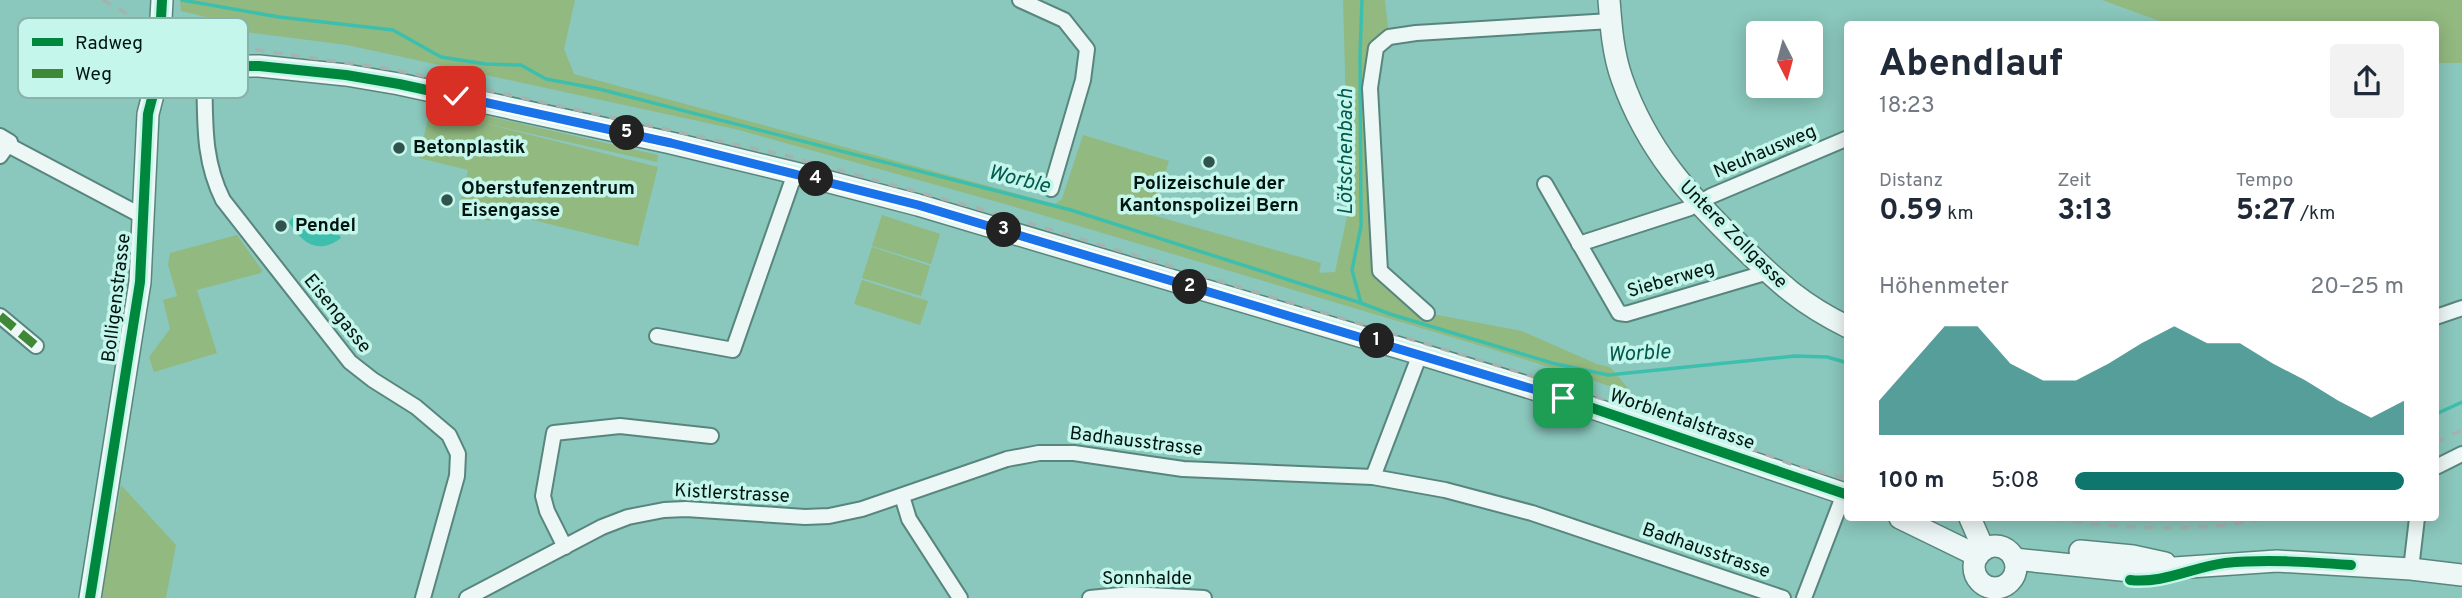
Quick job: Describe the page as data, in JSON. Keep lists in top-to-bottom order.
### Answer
{
  "streets": {
    "main road": ["Untere Zollgasse", "Bolligenstrasse", "Worblentalstrasse"],
    "street": [
      "Neuhausweg",
      "Sieberweg",
      "Eisengasse",
      "Badhausstrasse",
      "Kistlerstrasse",
      "Sonnhalde"
    ]
  },
  "crossings": [
    ["Neuhausweg", "Untere Zollgasse"],
    ["Untere Zollgasse", "Sieberweg"],
    ["Badhausstrasse", "Kistlerstrasse"]
  ],
  "water": ["Lötschenbach", "Worble"],
  "places": [
    "Betonplastik",
    "Polizeischule der Kantonspolizei Bern",
    "Oberstufenzentrum Eisengasse",
    "Pendel"
  ],
  "legend": ["Radweg", "Weg"],
  "north": "bottom",
  "page": {
    "heading": ["Abendlauf", "18:23"],
    "pins": [
      "5",
      "4",
      "3",
      "2",
      "1"
    ],
    "stats": [
      ["Distanz", "0.59 km"],
      ["Zeit", "3:13"],
      ["Tempo", "5:27 /km"]
    ],
    "chart": ["Höhenmeter", "20–25 m"],
    "list": [
      {
        "name": "100 m",
        "note": "5:08"
      }
    ]
  }
}
